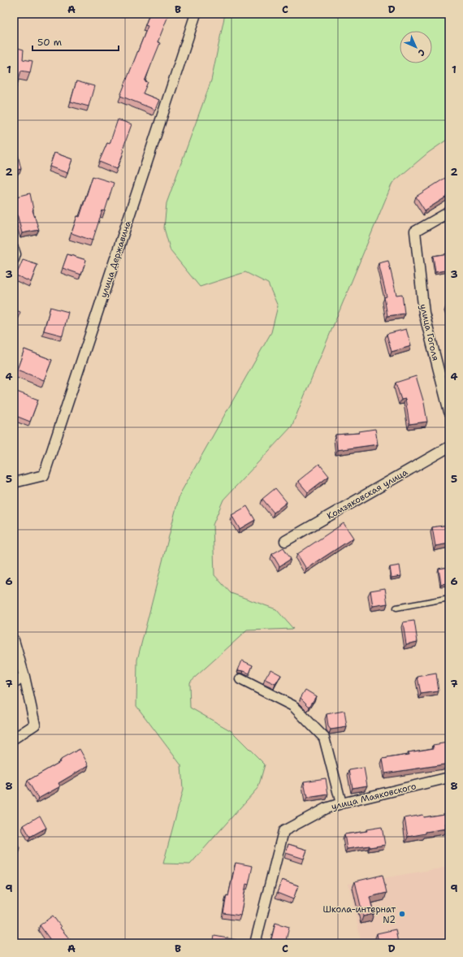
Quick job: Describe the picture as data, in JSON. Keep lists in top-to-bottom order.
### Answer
{
  "streets": {
    "street": [
      "улица Державина",
      "улица Гоголя",
      "Комзяковская улица",
      "улица Маяковского"
    ]
  },
  "places": ["Школа-интернат N2"],
  "scale_bar": "50 m",
  "north": "bottom right",
  "grid": {
    "columns": [
      "A",
      "B",
      "C",
      "D"
    ],
    "rows": [
      "1",
      "2",
      "3",
      "4",
      "5",
      "6",
      "7",
      "8",
      "9"
    ]
  }
}
